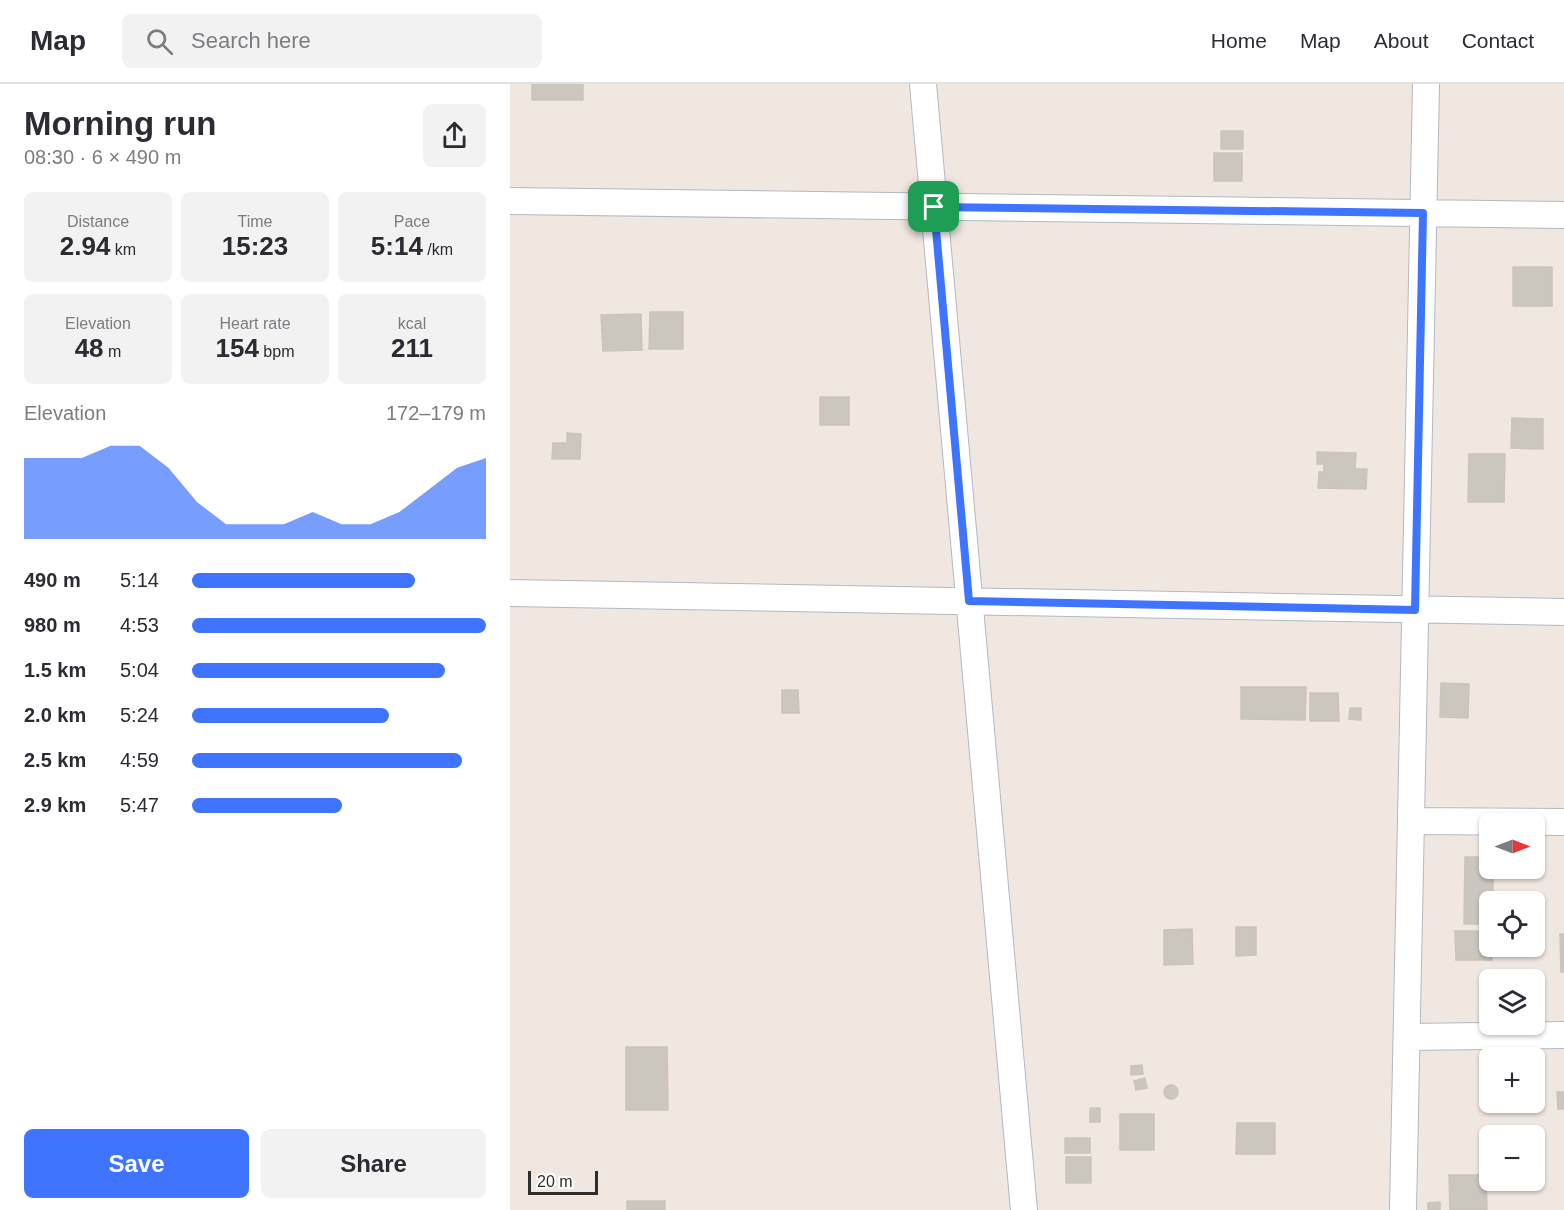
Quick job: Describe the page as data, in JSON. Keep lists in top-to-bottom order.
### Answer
{
  "scale_bar": "20 m",
  "north": "right",
  "page": {
    "header": "Map",
    "search": "Search here",
    "nav": [
      "Home",
      "Map",
      "About",
      "Contact"
    ],
    "heading": ["Morning run", "08:30 · 6 × 490 m"],
    "stats": [
      ["Distance", "2.94 km"],
      ["Time", "15:23"],
      ["Pace", "5:14 /km"],
      ["Elevation", "48 m"],
      ["Heart rate", "154 bpm"],
      ["kcal", "211"]
    ],
    "chart": ["Elevation", "172–179 m"],
    "list": [
      {
        "name": "490 m",
        "note": "5:14"
      },
      {
        "name": "980 m",
        "note": "4:53"
      },
      {
        "name": "1.5 km",
        "note": "5:04"
      },
      {
        "name": "2.0 km",
        "note": "5:24"
      },
      {
        "name": "2.5 km",
        "note": "4:59"
      },
      {
        "name": "2.9 km",
        "note": "5:47"
      }
    ],
    "map_buttons": ["+", "−"],
    "buttons": ["Save", "Share"],
    "scale": "20 m"
  }
}
